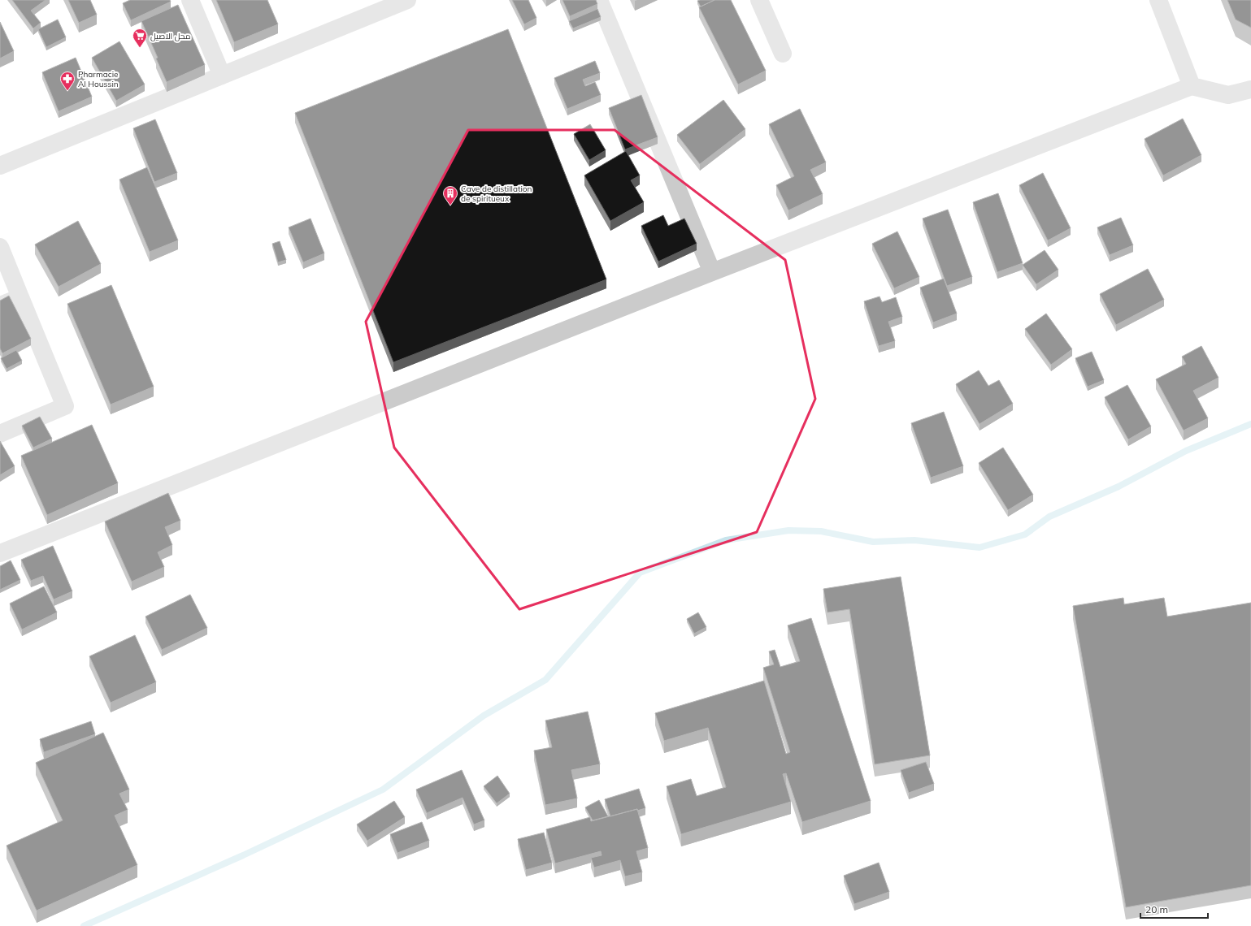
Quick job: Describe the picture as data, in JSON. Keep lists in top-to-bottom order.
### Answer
{
  "places": {
    "supermarket": ["محل الاصيل"],
    "pharmacy": ["Pharmacie Al Houssin"],
    "building": ["Cave de distillation de spiritueux"]
  },
  "scale_bar": "20 m"
}
